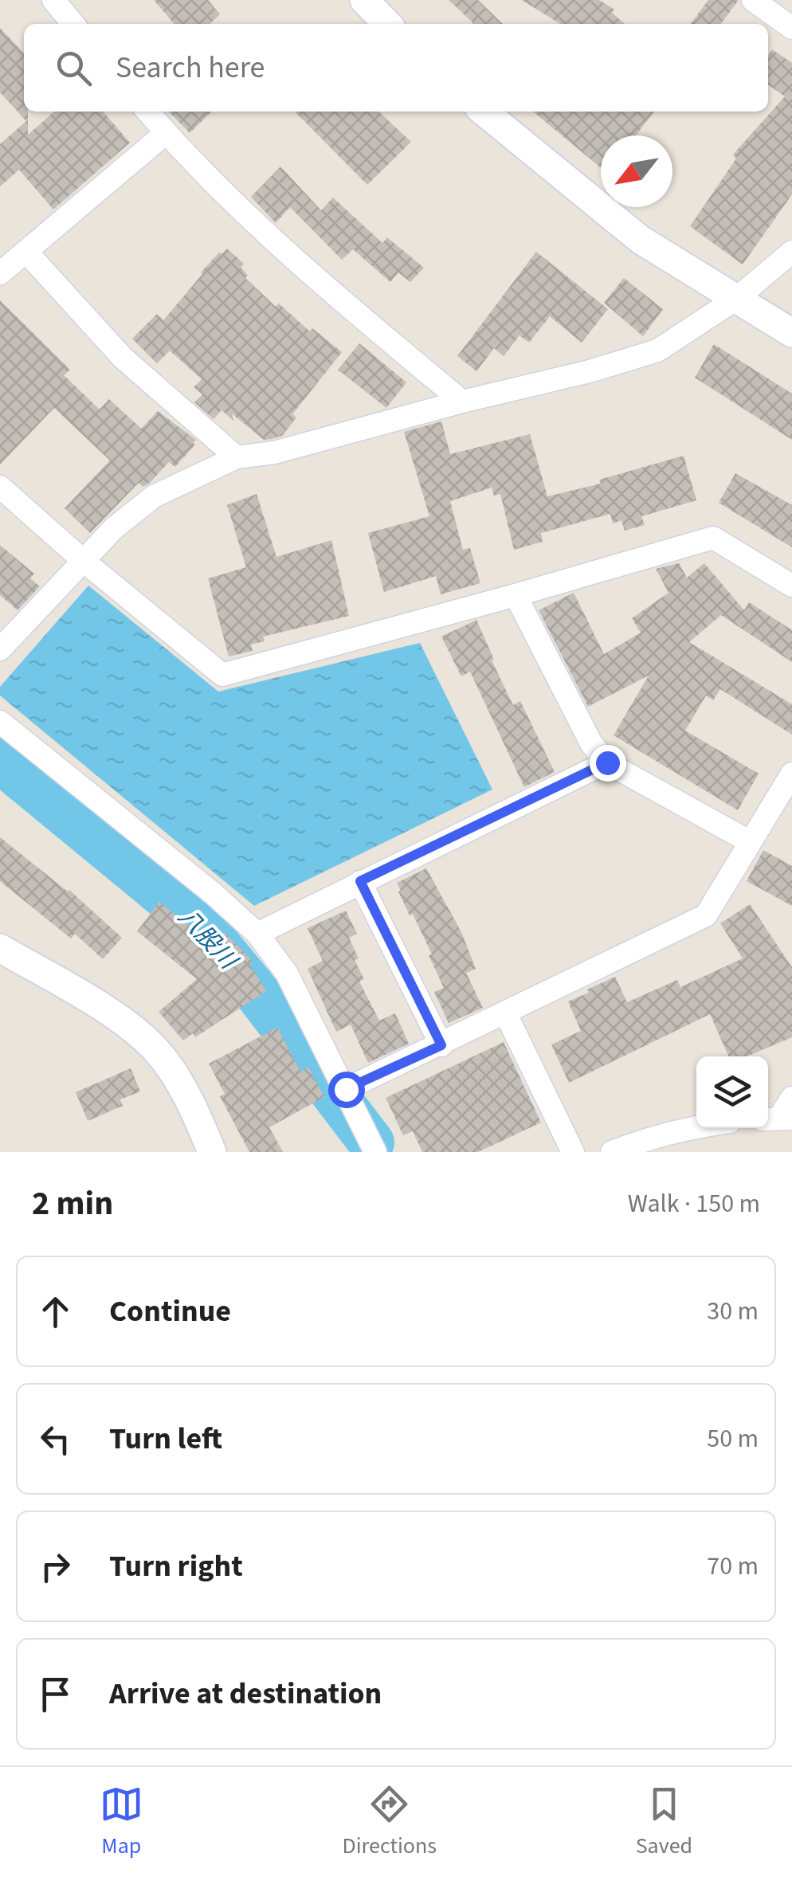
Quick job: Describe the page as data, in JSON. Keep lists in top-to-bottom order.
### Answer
{
  "water": ["八股川"],
  "north": "bottom left",
  "page": {
    "search": "Search here",
    "heading": ["2 min", "Walk · 150 m"],
    "list": [
      ["Continue", "30 m"],
      ["Turn left", "50 m"],
      ["Turn right", "70 m"],
      "Arrive at destination"
    ],
    "nav": ["Map", "Directions", "Saved"]
  }
}
